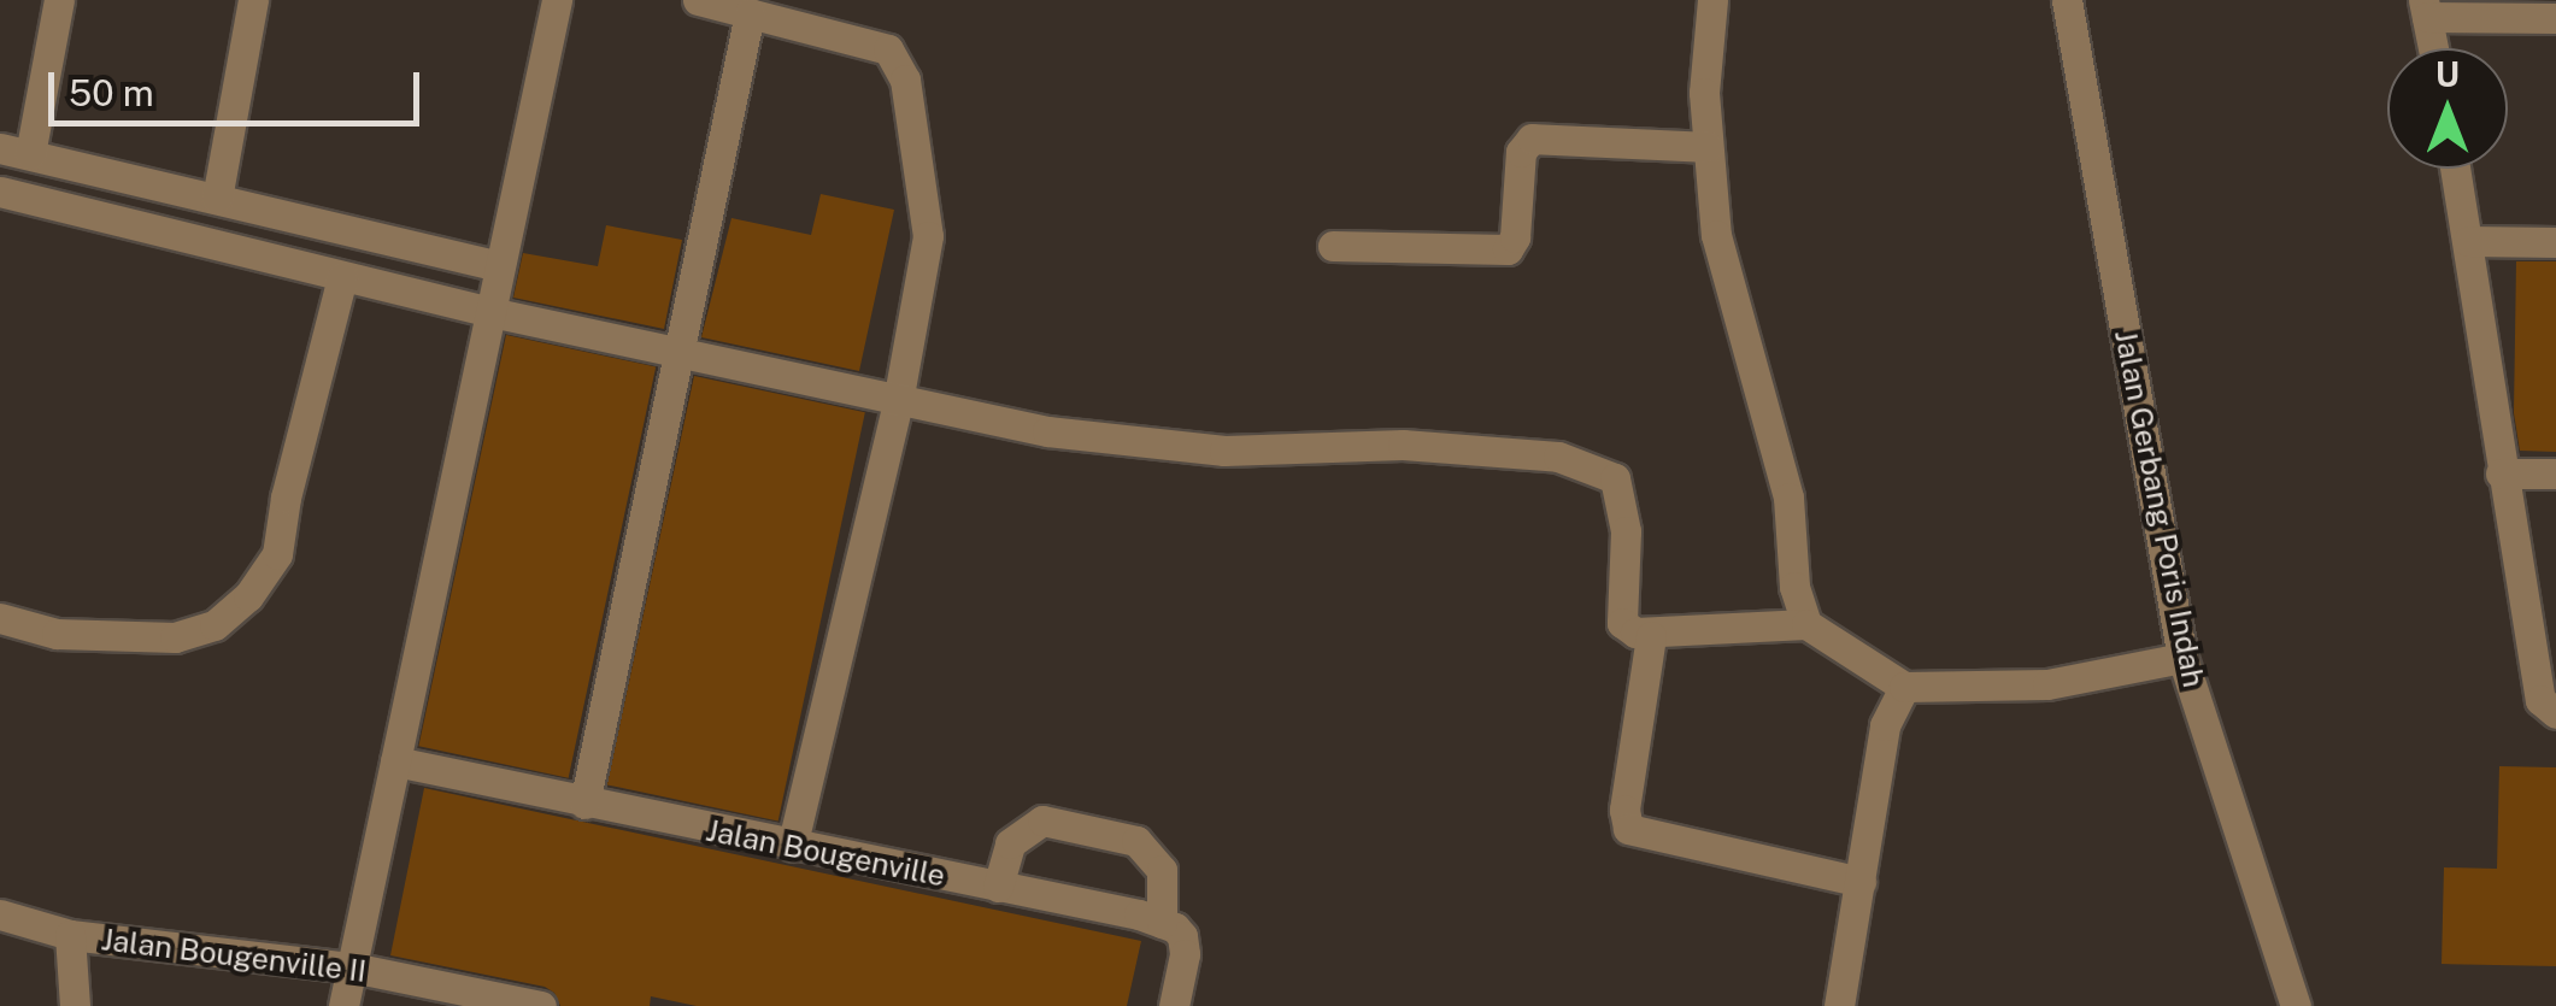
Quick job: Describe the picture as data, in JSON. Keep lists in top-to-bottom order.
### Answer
{
  "streets": {
    "street": ["Jalan Gerbang Poris Indah", "Jalan Bougenville", "Jalan Bougenville II"]
  },
  "scale_bar": "50 m",
  "north": "top"
}
